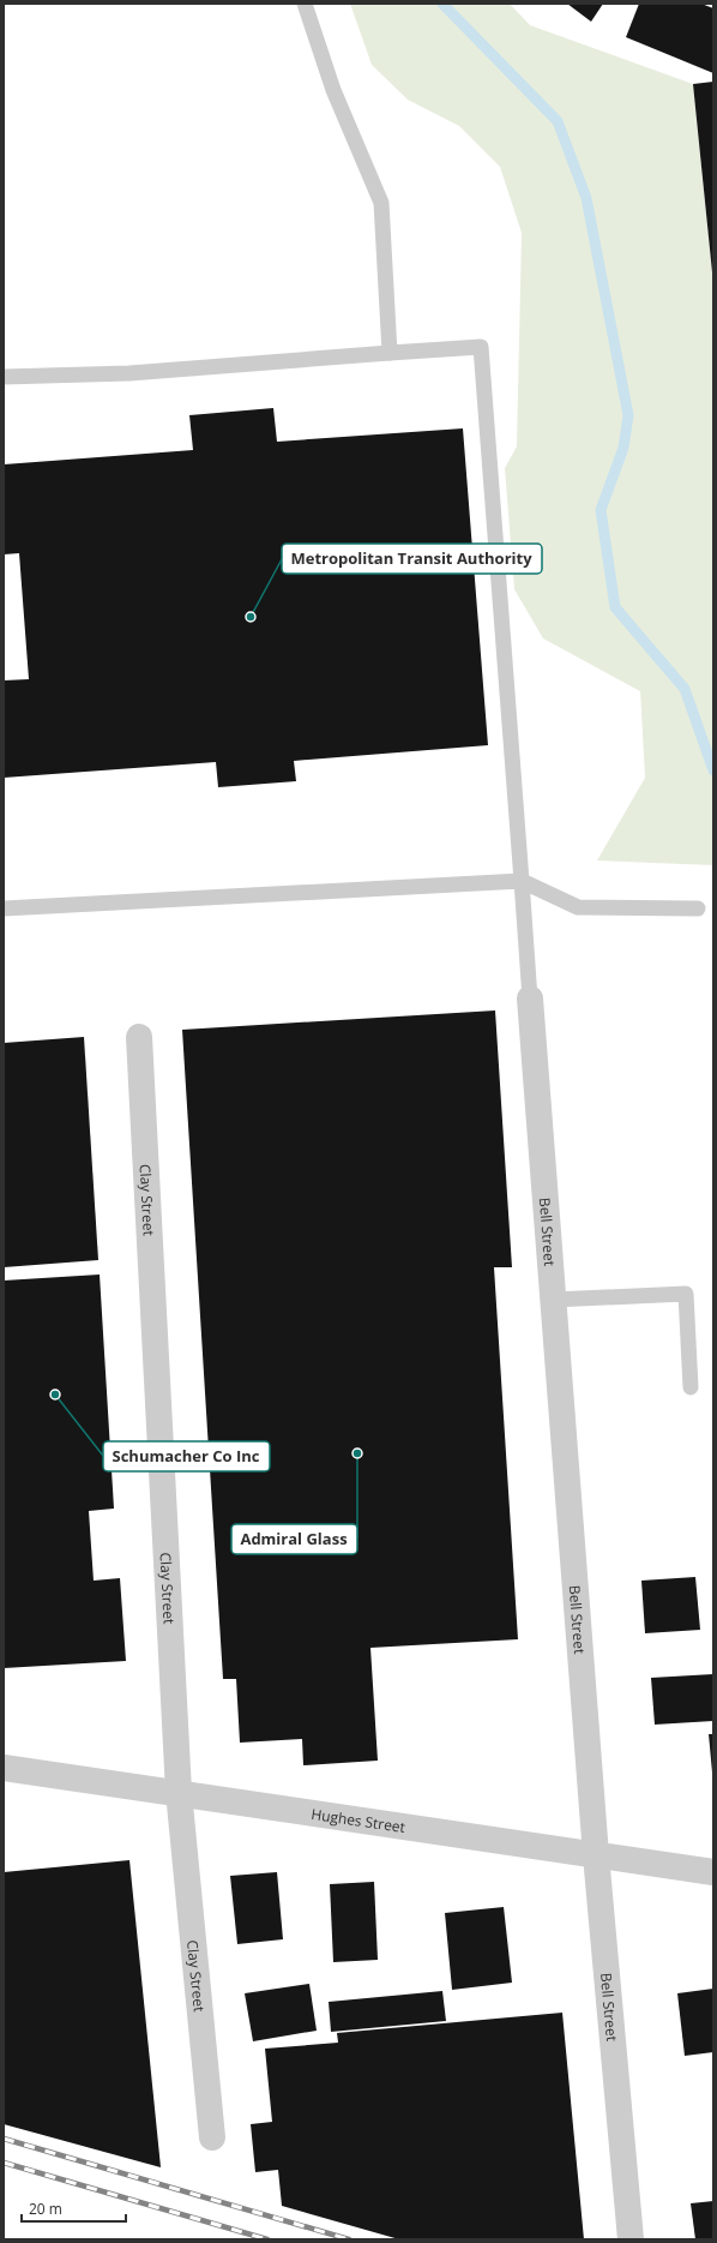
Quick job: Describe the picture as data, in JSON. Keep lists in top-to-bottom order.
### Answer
{
  "streets": {
    "street": ["Clay Street", "Bell Street", "Hughes Street"]
  },
  "crossings": [
    ["Clay Street", "Hughes Street"],
    ["Bell Street", "Hughes Street"]
  ],
  "places": ["Metropolitan Transit Authority", "Schumacher Co Inc", "Admiral Glass"],
  "scale_bar": "20 m"
}
